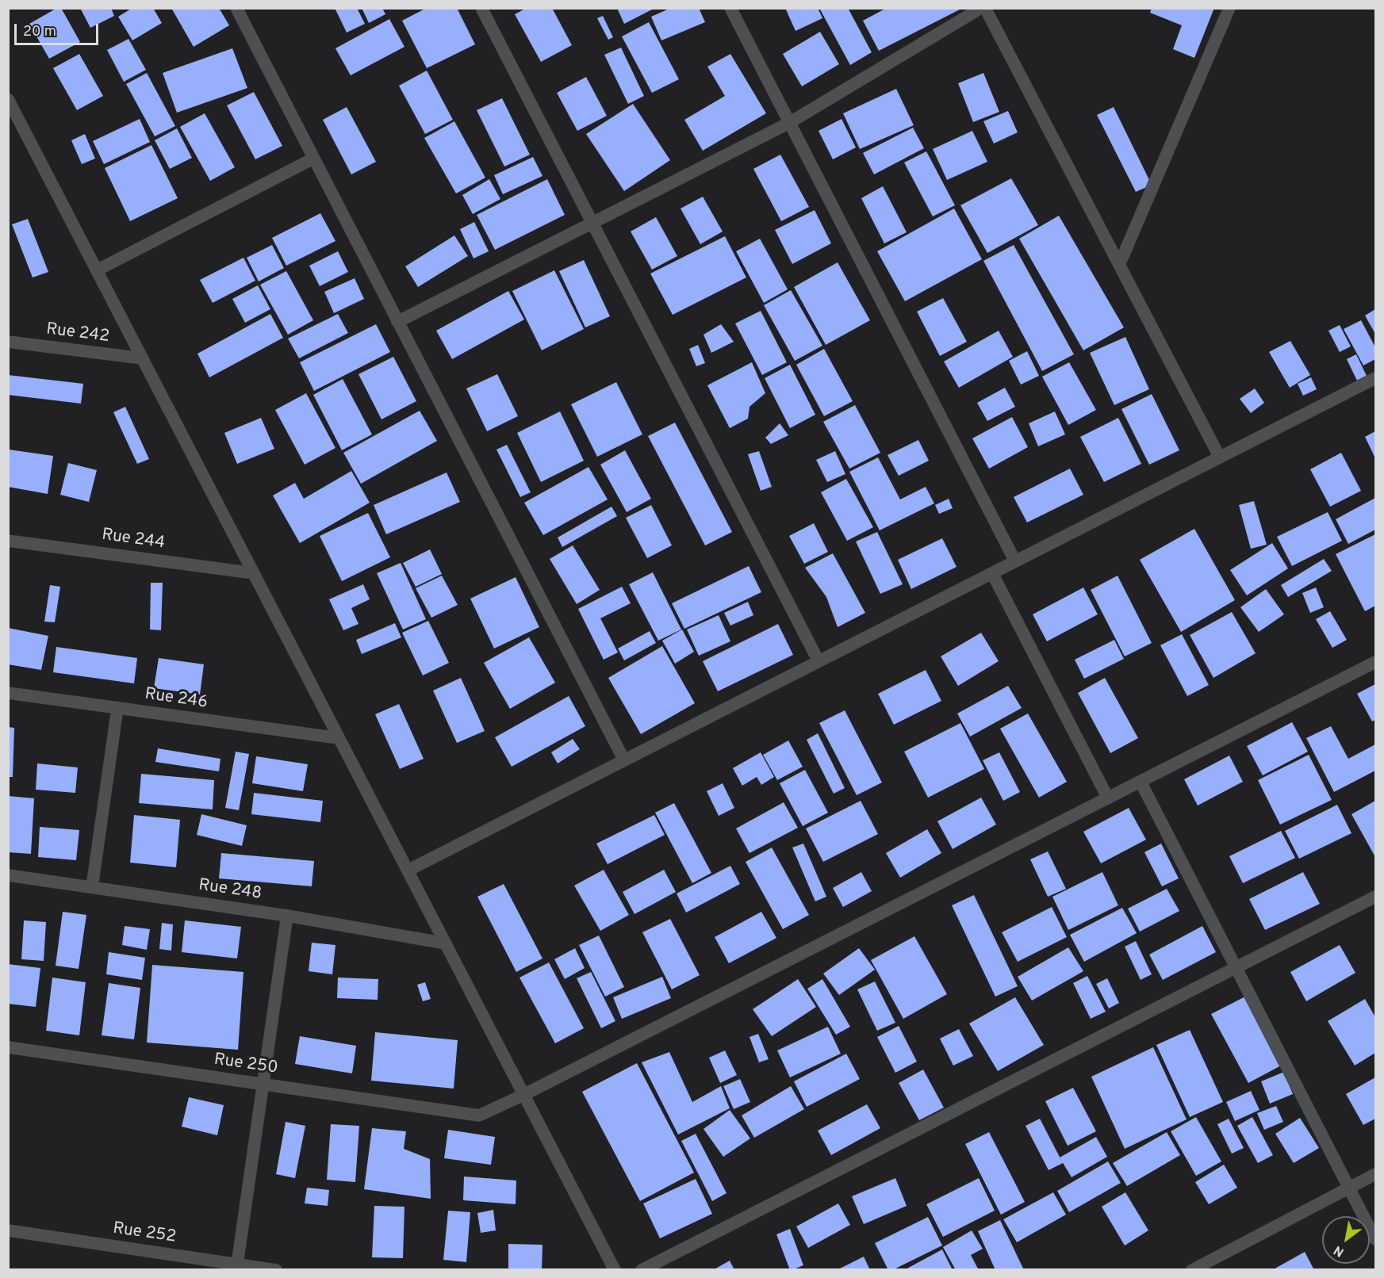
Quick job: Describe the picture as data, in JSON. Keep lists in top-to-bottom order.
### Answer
{
  "streets": {
    "street": [
      "Rue 242",
      "Rue 244",
      "Rue 246",
      "Rue 248",
      "Rue 250",
      "Rue 252"
    ]
  },
  "scale_bar": "20 m",
  "north": "bottom left"
}
